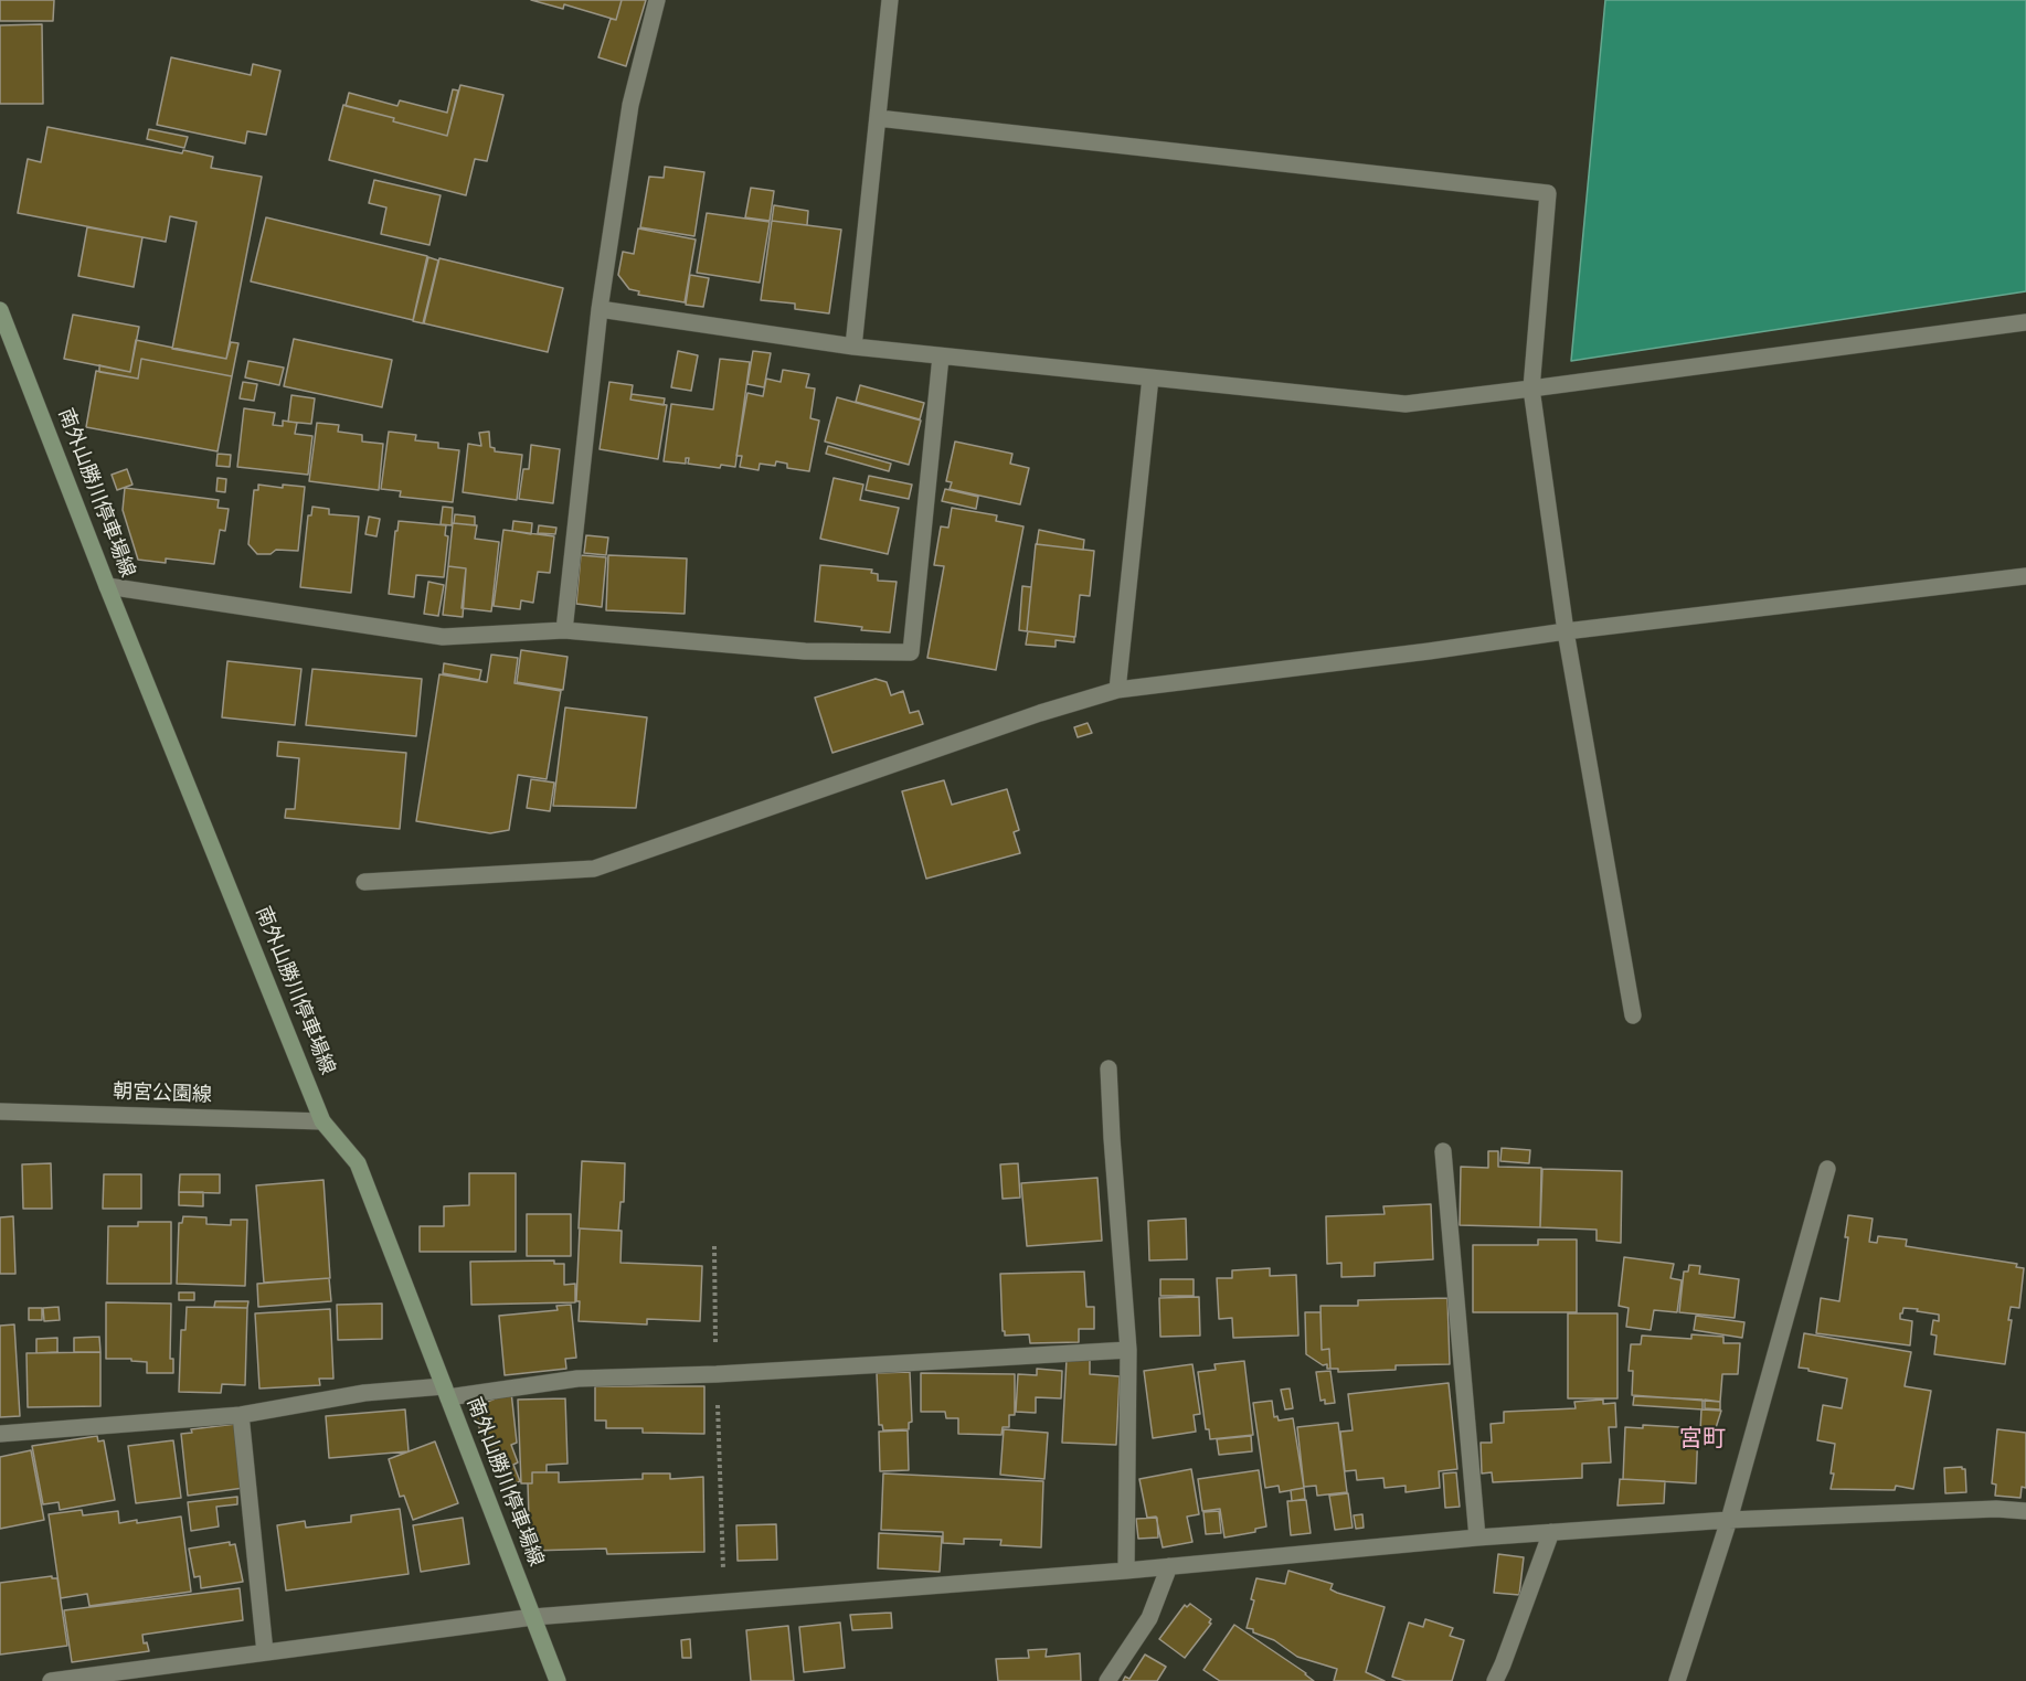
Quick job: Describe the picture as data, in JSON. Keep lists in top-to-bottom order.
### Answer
{
  "streets": {
    "main road": ["南外山勝川停車場線"],
    "street": ["朝宮公園線"]
  },
  "crossings": [
    ["南外山勝川停車場線", "朝宮公園線"]
  ],
  "districts": ["宮町"]
}
